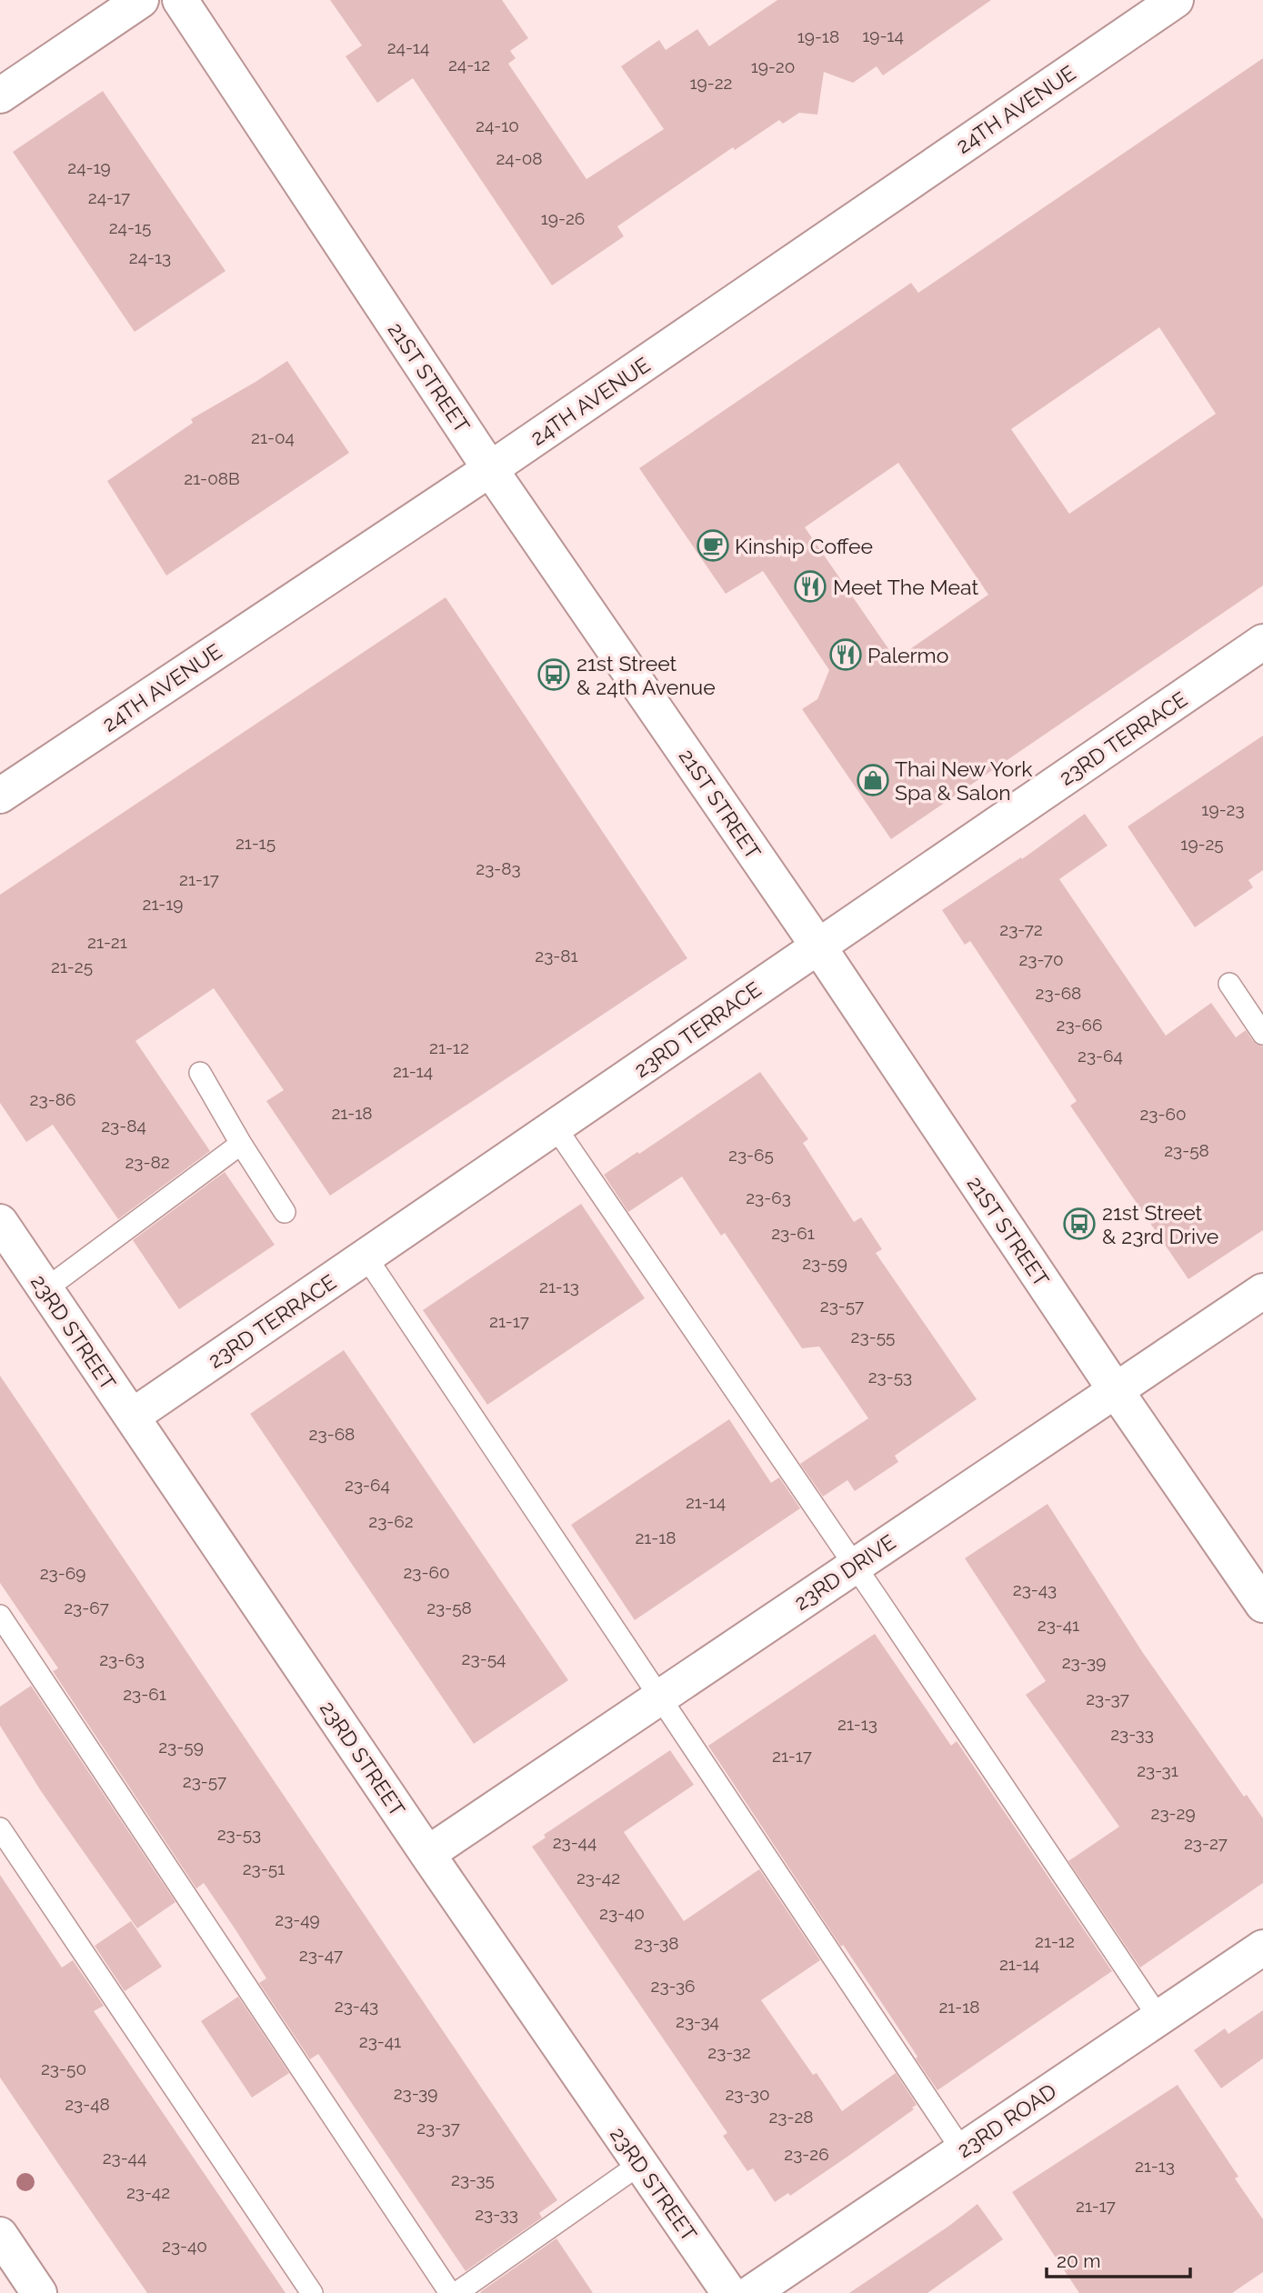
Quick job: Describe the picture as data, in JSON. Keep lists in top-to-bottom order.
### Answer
{
  "streets": {
    "street": [
      "24TH AVENUE",
      "21ST STREET",
      "23RD TERRACE",
      "23RD STREET",
      "23RD DRIVE",
      "23RD ROAD"
    ]
  },
  "crossings": [
    ["24TH AVENUE", "21ST STREET"],
    ["21ST STREET", "23RD TERRACE"],
    ["21ST STREET", "23RD DRIVE"],
    ["23RD TERRACE", "23RD STREET"],
    ["23RD STREET", "23RD DRIVE"]
  ],
  "places": {
    "cafe": ["Kinship Coffee"],
    "restaurant": ["Meet The Meat", "Palermo"],
    "bus stop": ["21st Street & 24th Avenue", "21st Street & 23rd Drive"],
    "shop": ["Thai New York Spa & Salon"]
  },
  "house_numbers": [
    "19-14",
    "19-18",
    "24-14",
    "24-12",
    "19-20",
    "19-22",
    "24-10",
    "24-08",
    "24-19",
    "24-17",
    "19-26",
    "24-15",
    "24-13",
    "21-04",
    "21-08B",
    "19-23",
    "21-15",
    "19-25",
    "23-83",
    "21-17",
    "21-19",
    "23-72",
    "21-21",
    "23-81",
    "23-70",
    "21-25",
    "23-68",
    "23-66",
    "21-12",
    "23-64",
    "21-14",
    "23-86",
    "21-18",
    "23-60",
    "23-84",
    "23-58",
    "23-65",
    "23-82",
    "23-63",
    "23-61",
    "23-59",
    "21-13",
    "23-57",
    "21-17",
    "23-55",
    "23-53",
    "23-68",
    "23-64",
    "21-14",
    "23-62",
    "21-18",
    "23-60",
    "23-69",
    "23-43",
    "23-67",
    "23-58",
    "23-41",
    "23-54",
    "23-63",
    "23-39",
    "23-61",
    "23-37",
    "21-13",
    "23-33",
    "23-59",
    "21-17",
    "23-31",
    "23-57",
    "23-29",
    "23-53",
    "23-44",
    "23-27",
    "23-51",
    "23-42",
    "23-40",
    "23-49",
    "21-12",
    "23-38",
    "23-47",
    "21-14",
    "23-36",
    "23-43",
    "21-18",
    "23-34",
    "23-41",
    "23-32",
    "23-50",
    "23-39",
    "23-30",
    "23-48",
    "23-28",
    "23-37",
    "23-26",
    "23-44",
    "21-13",
    "23-35",
    "23-42",
    "21-17",
    "23-33",
    "23-40"
  ],
  "scale_bar": "20 m"
}
